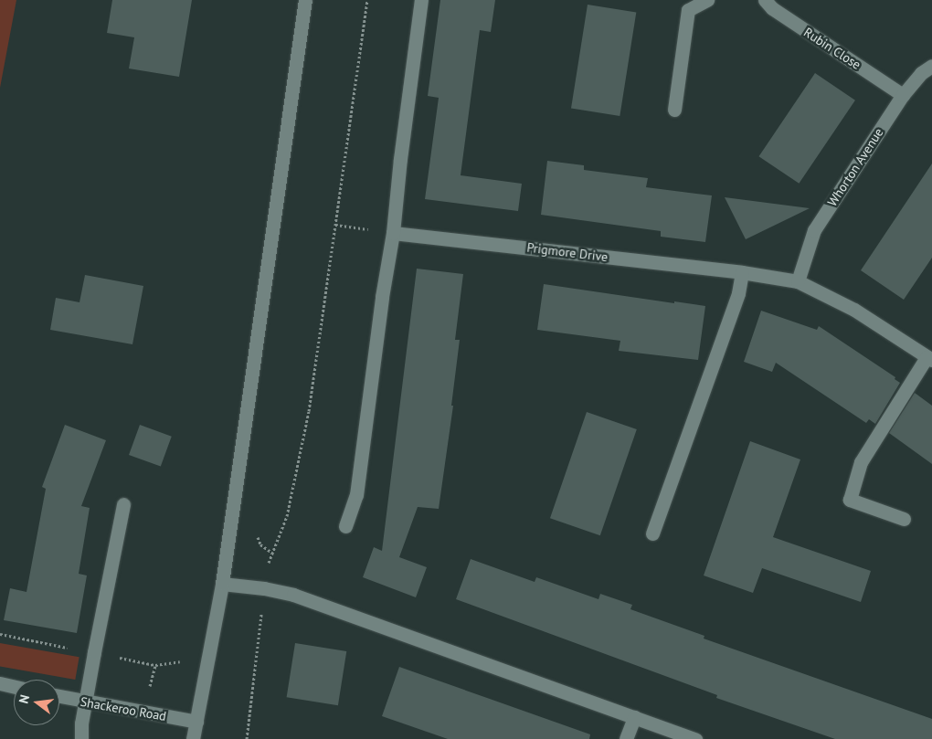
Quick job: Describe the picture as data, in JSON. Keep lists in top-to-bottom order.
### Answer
{
  "streets": {
    "street": [
      "Rubin Close",
      "Whorton Avenue",
      "Prigmore Drive",
      "Shackeroo Road"
    ]
  },
  "crossings": [
    ["Rubin Close", "Whorton Avenue"],
    ["Whorton Avenue", "Prigmore Drive"]
  ],
  "north": "left"
}
